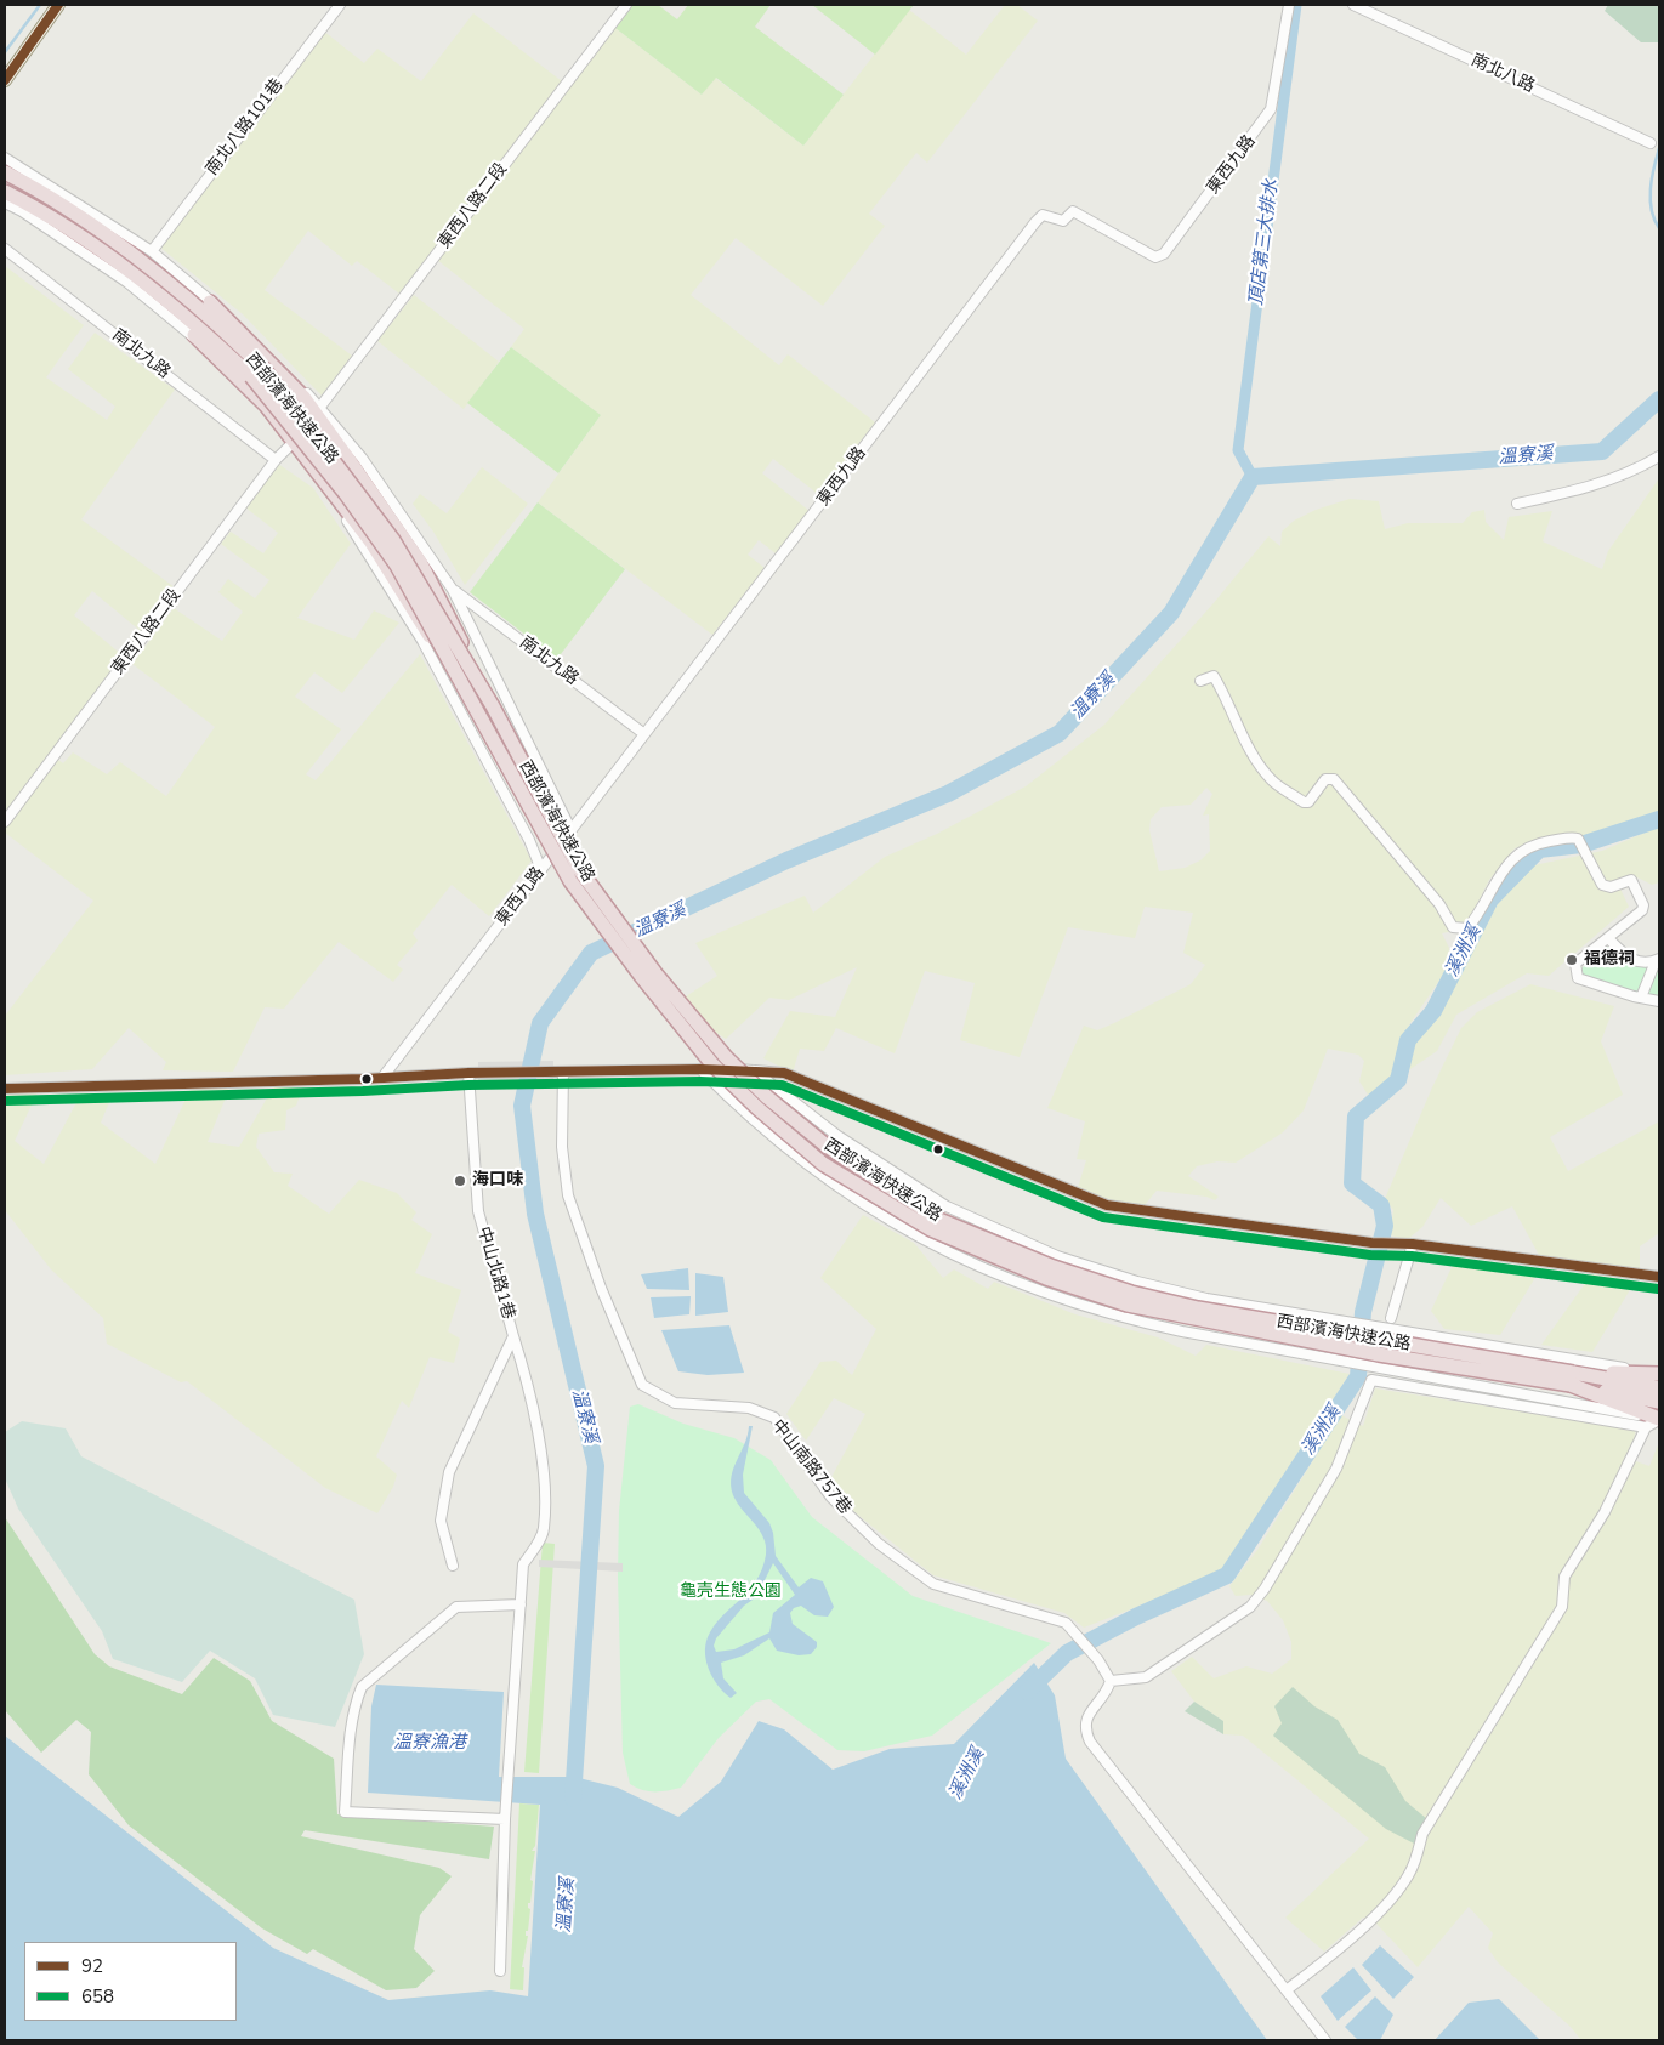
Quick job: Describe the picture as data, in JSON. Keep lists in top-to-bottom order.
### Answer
{
  "streets": {
    "highway": ["西部濱海快速公路"],
    "street": [
      "南北八路",
      "南北八路101巷",
      "東西九路",
      "東西八路二段",
      "南北九路",
      "中山北路1巷",
      "中山南路757巷"
    ]
  },
  "crossings": [
    ["南北八路101巷", "西部濱海快速公路"],
    ["東西九路", "南北九路"],
    ["東西八路二段", "南北九路"]
  ],
  "water": [
    "頂店第三大排水",
    "溫寮溪",
    "溪洲溪",
    "溫寮漁港"
  ],
  "parks": ["龜壳生態公園"],
  "places": ["福德祠", "海口味"],
  "lines": ["transit line 92", "transit line 658"],
  "legend": ["92", "658"]
}
